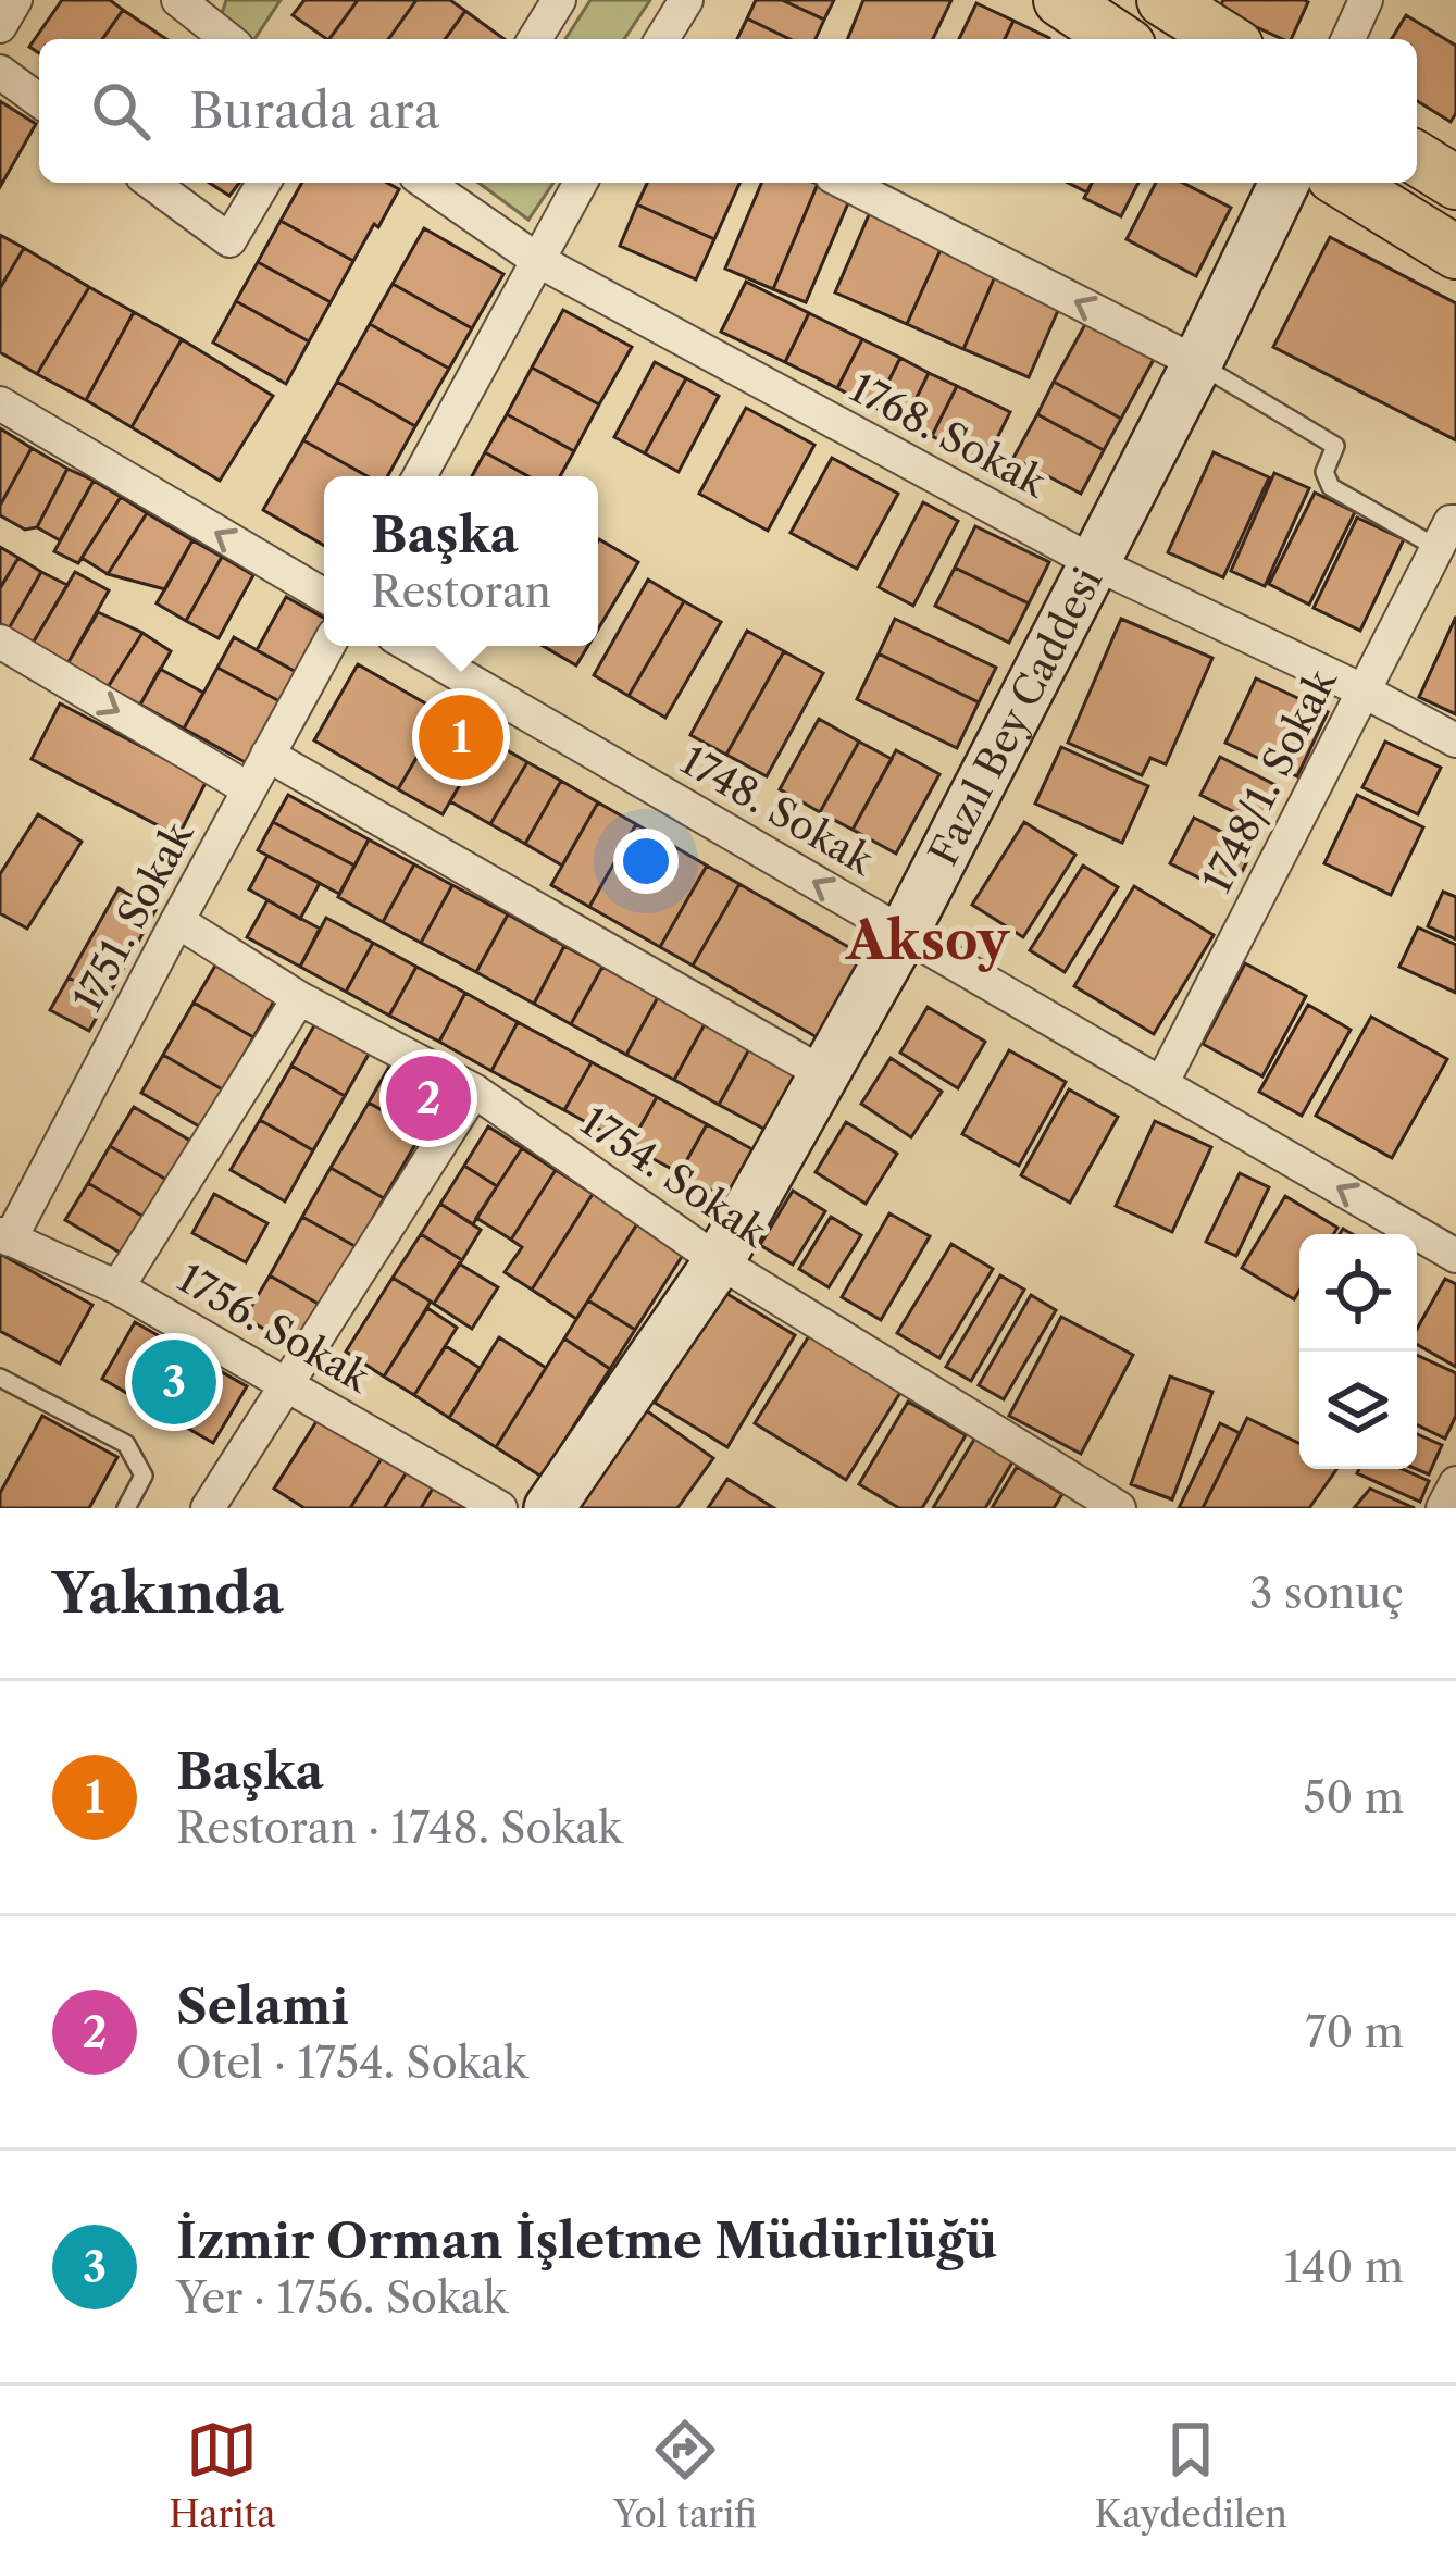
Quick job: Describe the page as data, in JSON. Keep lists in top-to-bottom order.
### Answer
{
  "streets": {
    "street": [
      "1768. Sokak",
      "Fazıl Bey Caddesi",
      "1748/1. Sokak",
      "1748. Sokak",
      "1751. Sokak",
      "1754. Sokak",
      "1756. Sokak"
    ]
  },
  "crossings": [
    ["1768. Sokak", "Fazıl Bey Caddesi"],
    ["1768. Sokak", "1748/1. Sokak"],
    ["Fazıl Bey Caddesi", "1748. Sokak"],
    ["Fazıl Bey Caddesi", "1754. Sokak"],
    ["1748/1. Sokak", "1748. Sokak"],
    ["1751. Sokak", "1754. Sokak"],
    ["1751. Sokak", "1756. Sokak"]
  ],
  "districts": ["Aksoy"],
  "page": {
    "search": "Burada ara",
    "popup": ["Başka", "Restoran"],
    "pins": ["1", "2", "3"],
    "heading": ["Yakında", "3 sonuç"],
    "list": [
      {
        "mark": "1",
        "name": "Başka",
        "note": "Restoran · 1748. Sokak",
        "value": "50 m"
      },
      {
        "mark": "2",
        "name": "Selami",
        "note": "Otel · 1754. Sokak",
        "value": "70 m"
      },
      {
        "mark": "3",
        "name": "İzmir Orman İşletme Müdürlüğü",
        "note": "Yer · 1756. Sokak",
        "value": "140 m"
      }
    ],
    "nav": ["Harita", "Yol tarifi", "Kaydedilen"]
  }
}
